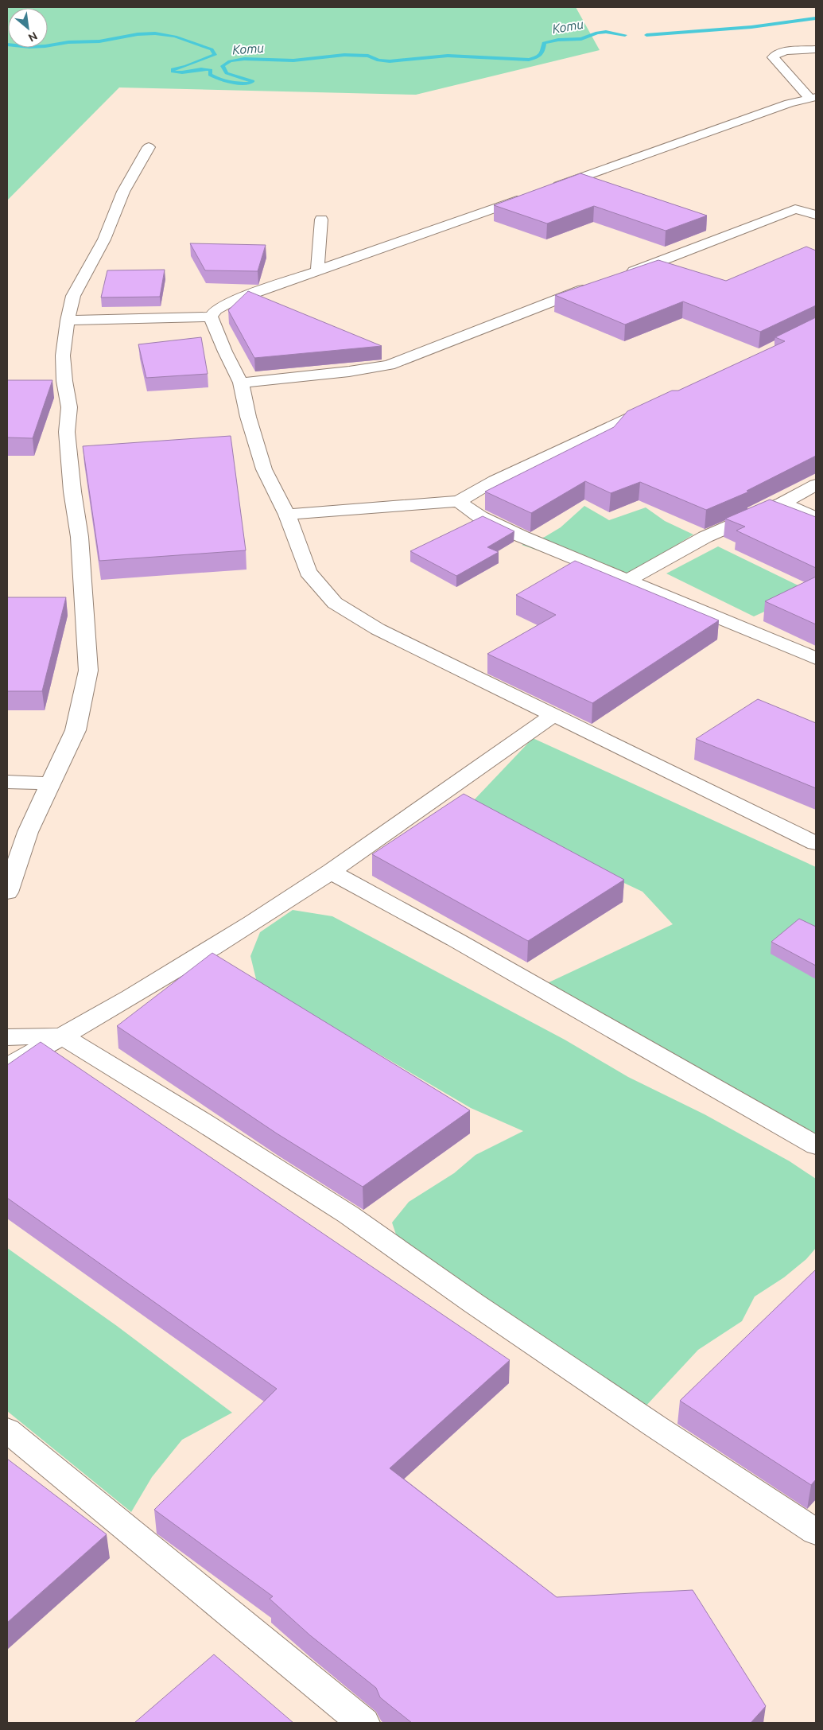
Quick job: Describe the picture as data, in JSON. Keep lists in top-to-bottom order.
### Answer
{
  "water": ["Komu"],
  "north": "bottom right"
}
